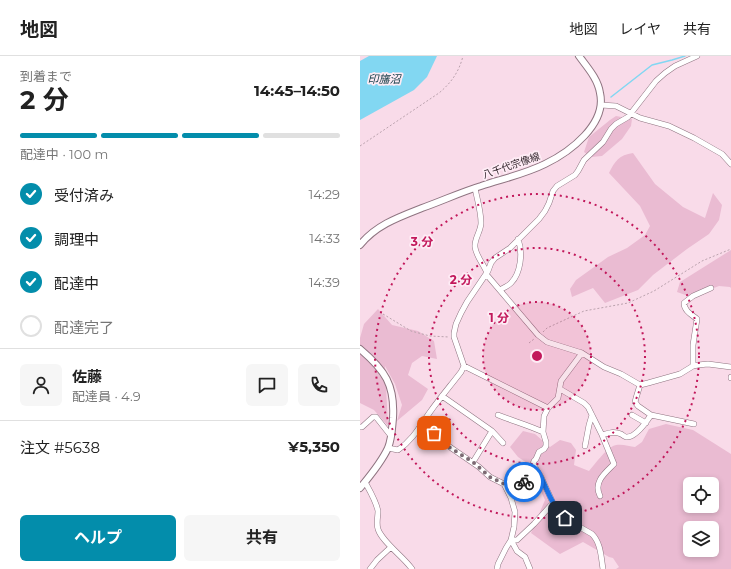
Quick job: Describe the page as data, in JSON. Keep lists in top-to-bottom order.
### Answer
{
  "streets": {
    "main road": ["八千代宗像線"]
  },
  "water": ["印旛沼"],
  "page": {
    "header": "地図",
    "nav": ["地図", "レイヤ", "共有"],
    "heading": ["2 分", "到着まで", "14:45–14:50"],
    "panel": [
      "佐藤",
      "配達員 · 4.9",
      "注文 #5638",
      "¥5,350"
    ],
    "bar": "配達中 · 100 m",
    "list": [
      ["受付済み", "14:29"],
      ["調理中", "14:33"],
      ["配達中", "14:39"],
      "配達完了"
    ],
    "buttons": ["ヘルプ", "共有"]
  },
  "rings": ["3 分", "2 分", "1 分"]
}
